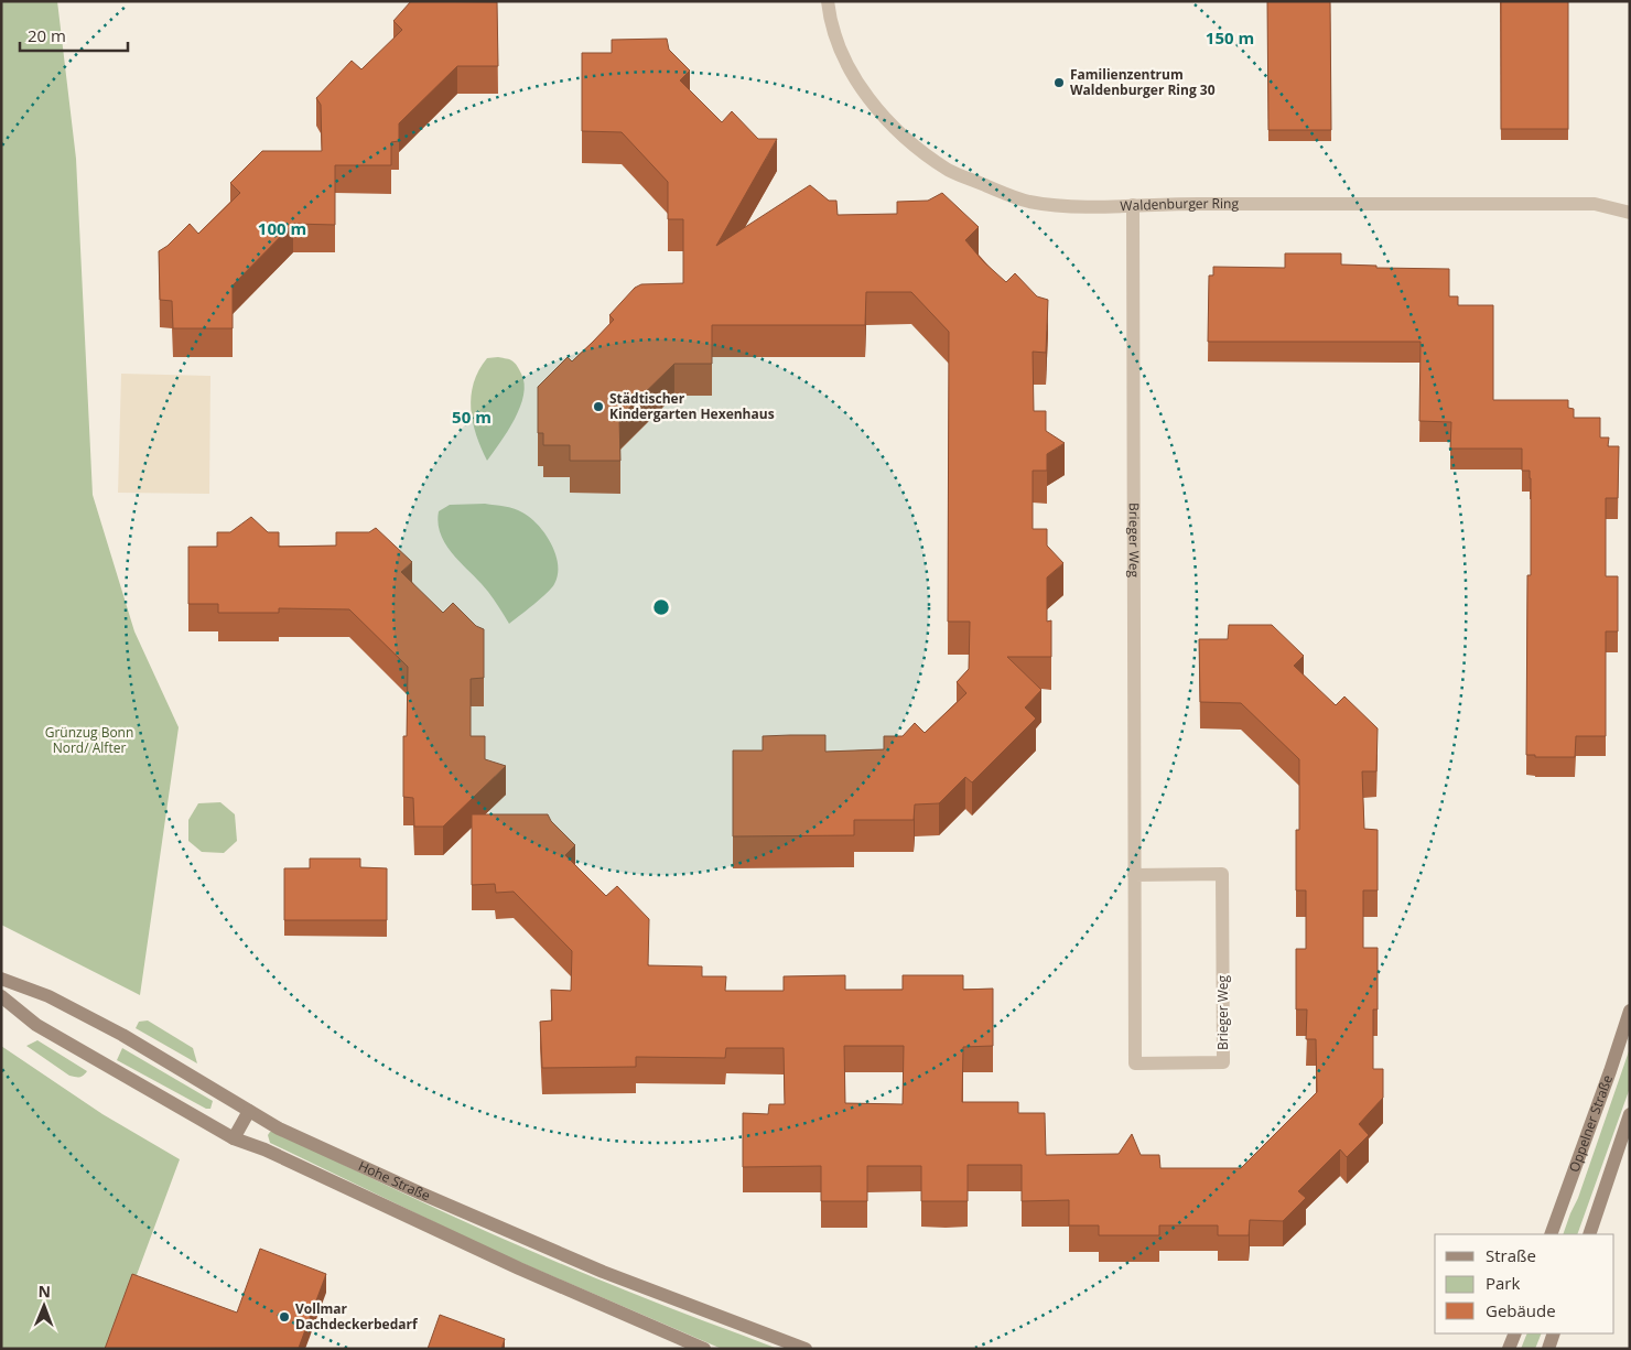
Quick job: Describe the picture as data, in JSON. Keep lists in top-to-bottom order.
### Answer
{
  "streets": {
    "street": [
      "Waldenburger Ring",
      "Brieger Weg",
      "Oppelner Straße",
      "Hohe Straße"
    ]
  },
  "crossings": [
    ["Waldenburger Ring", "Brieger Weg"]
  ],
  "parks": ["Grünzug Bonn Nord/ Alfter"],
  "places": ["Familienzentrum Waldenburger Ring 30", "Städtischer Kindergarten Hexenhaus", "Vollmar Dachdeckerbedarf"],
  "legend": ["Straße", "Park", "Gebäude"],
  "scale_bar": "20 m",
  "north": "top",
  "rings": ["150 m", "100 m", "50 m"]
}
